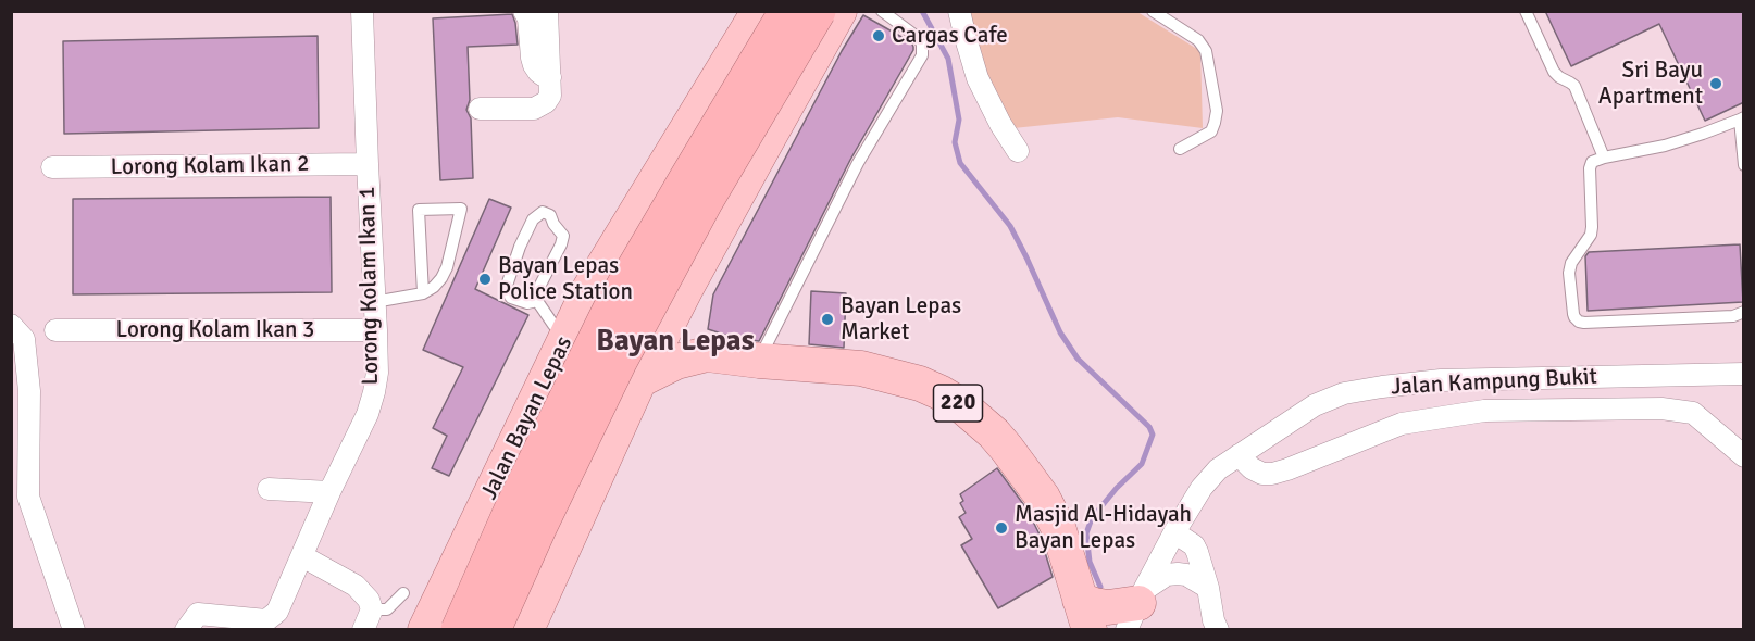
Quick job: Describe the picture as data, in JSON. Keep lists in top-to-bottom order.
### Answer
{
  "streets": {
    "highway": ["Jalan Bayan Lepas"],
    "main road": ["220"],
    "street": [
      "Lorong Kolam Ikan 2",
      "Lorong Kolam Ikan 1",
      "Lorong Kolam Ikan 3",
      "Jalan Kampung Bukit"
    ]
  },
  "crossings": [
    ["Lorong Kolam Ikan 2", "Lorong Kolam Ikan 1"],
    ["Lorong Kolam Ikan 1", "Lorong Kolam Ikan 3"]
  ],
  "districts": ["Bayan Lepas"],
  "places": [
    "Cargas Cafe",
    "Sri Bayu Apartment",
    "Bayan Lepas Police Station",
    "Bayan Lepas Market",
    "Masjid Al-Hidayah Bayan Lepas"
  ]
}
